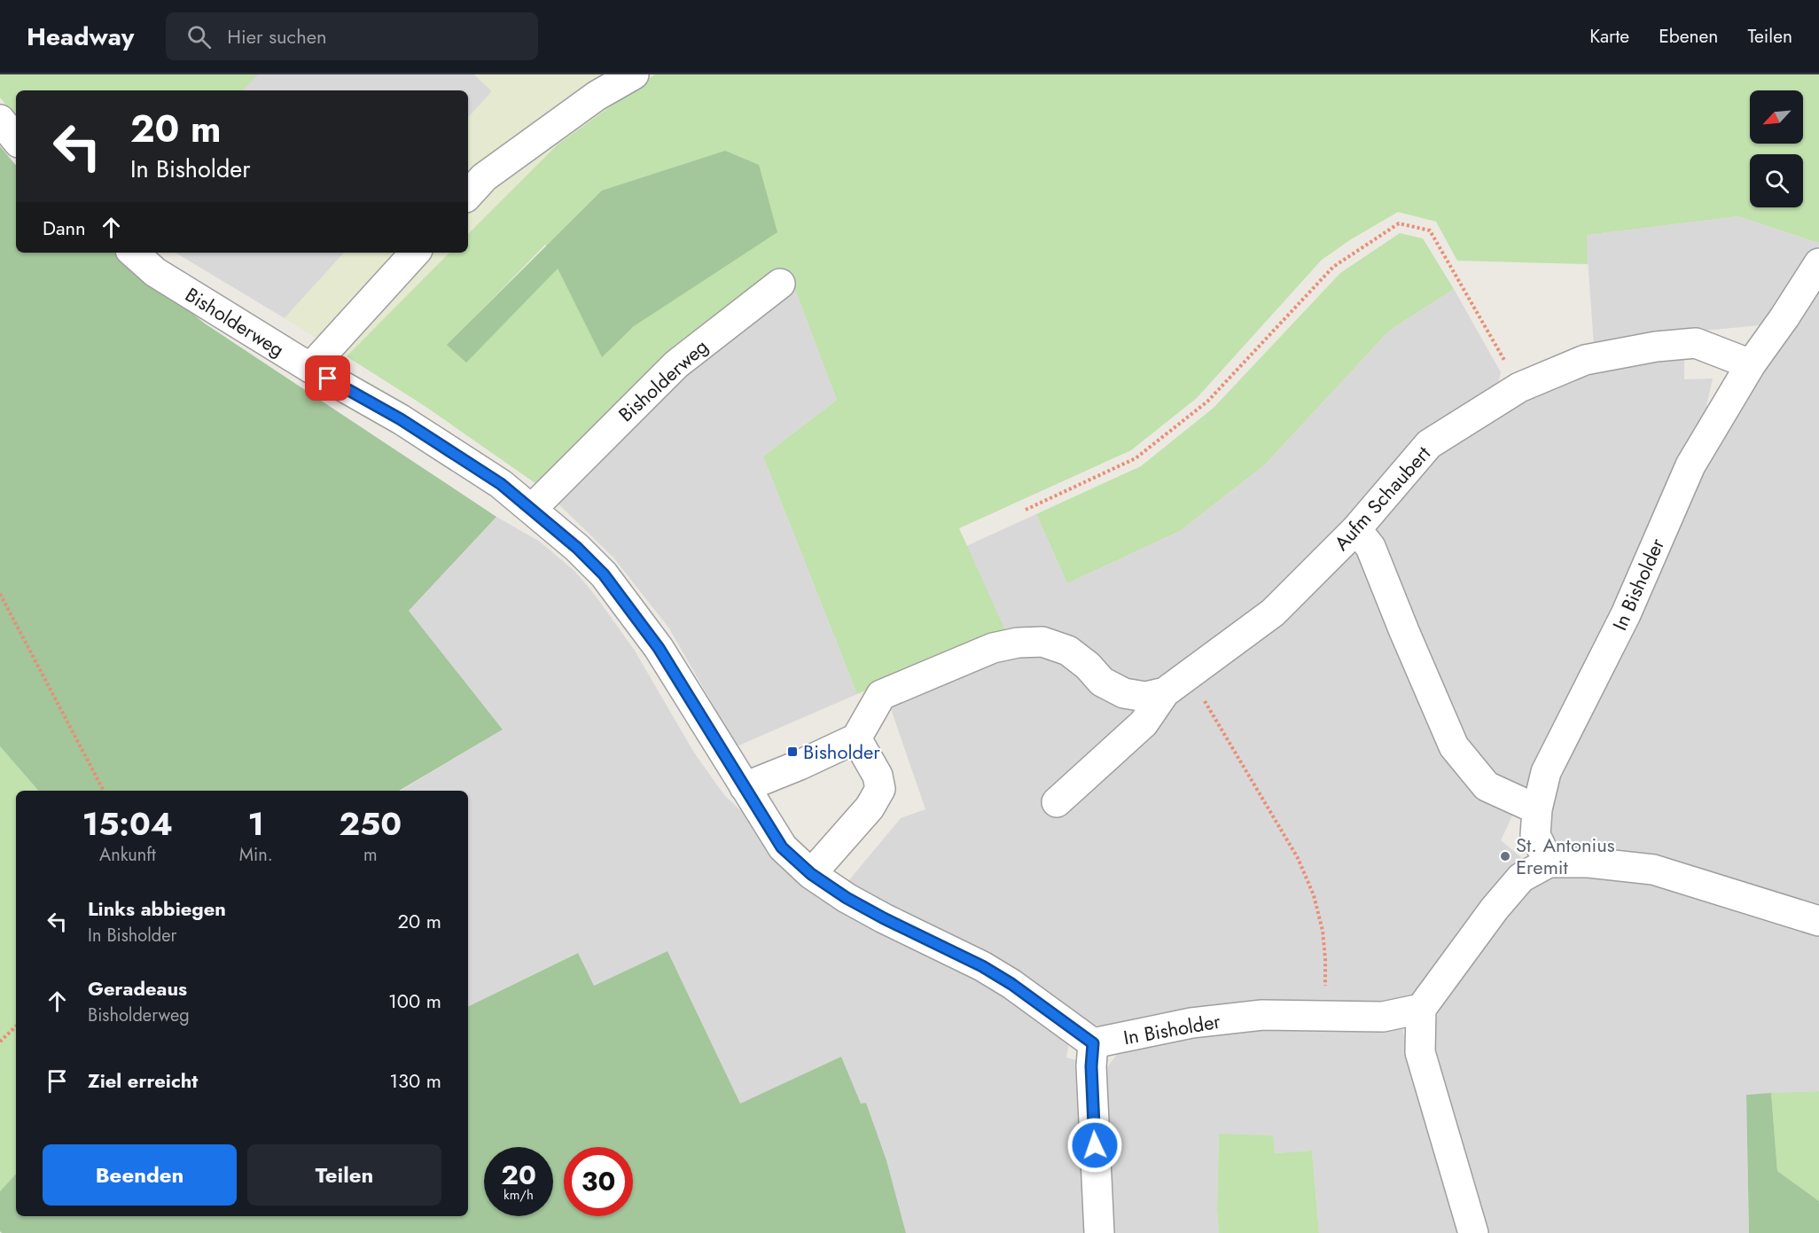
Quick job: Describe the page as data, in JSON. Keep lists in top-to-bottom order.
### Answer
{
  "streets": {
    "street": ["Bisholderweg", "Aufm Schaubert", "In Bisholder"]
  },
  "crossings": [
    ["Aufm Schaubert", "In Bisholder"]
  ],
  "places": {
    "transit": ["Bisholder"],
    "other": ["St. Antonius Eremit"]
  },
  "north": "bottom left",
  "page": {
    "header": "Headway",
    "search": "Hier suchen",
    "nav": ["Karte", "Ebenen", "Teilen"],
    "turn": ["20 m", "In Bisholder"],
    "then": "Dann",
    "eta": [
      "15:04",
      "Ankunft",
      "1",
      "Min.",
      "250",
      "m"
    ],
    "list": [
      {
        "name": "Links abbiegen",
        "note": "In Bisholder",
        "value": "20 m"
      },
      {
        "name": "Geradeaus",
        "note": "Bisholderweg",
        "value": "100 m"
      },
      {
        "name": "Ziel erreicht",
        "value": "130 m"
      }
    ],
    "buttons": ["Beenden", "Teilen"],
    "speed": "20 km/h",
    "limit": "30"
  }
}
